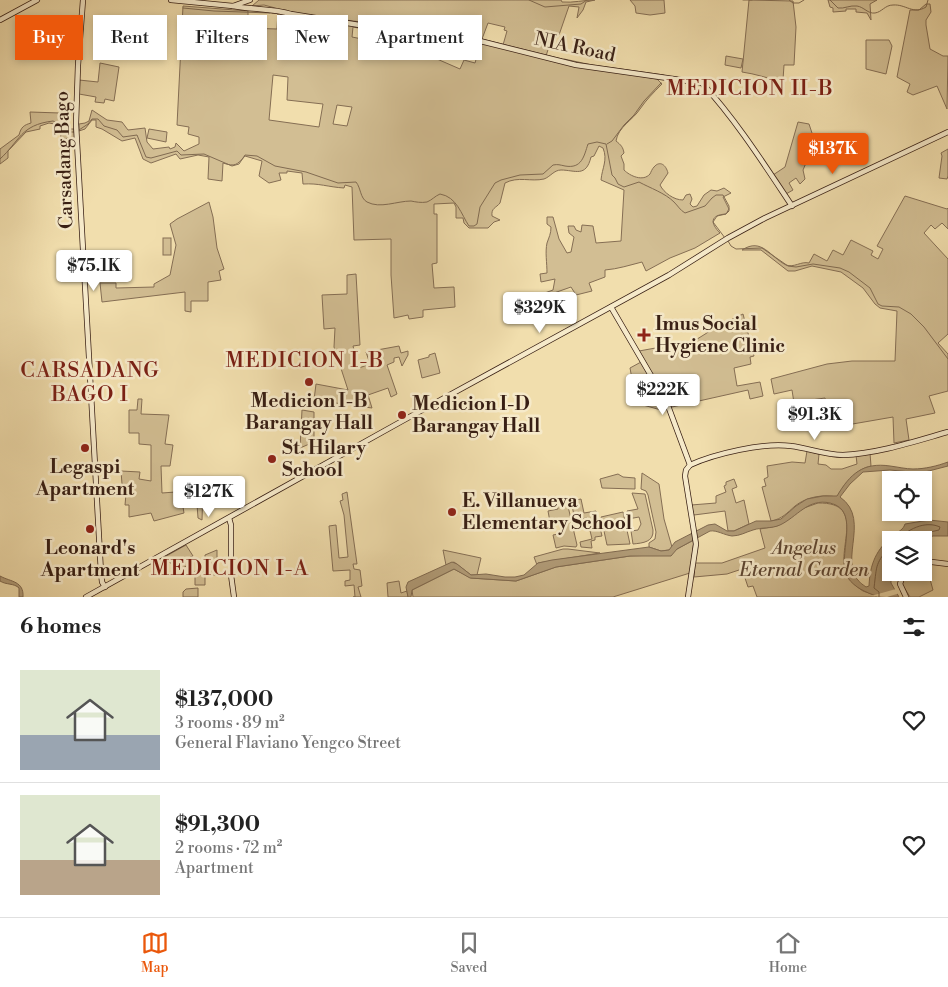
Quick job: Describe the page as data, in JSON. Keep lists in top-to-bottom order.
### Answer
{
  "streets": {
    "street": ["NIA Road", "Carsadang Bago"]
  },
  "districts": [
    "MEDICION II-B",
    "MEDICION I-B",
    "CARSADANG BAGO I",
    "MEDICION I-A"
  ],
  "parks": ["Angelus Eternal Garden"],
  "places": {
    "health": ["Imus Social Hygiene Clinic"],
    "other": [
      "Medicion I-B Barangay Hall",
      "Medicion I-D Barangay Hall",
      "Legaspi Apartment",
      "St. Hilary School",
      "E. Villanueva Elementary School",
      "Leonard's Apartment"
    ]
  },
  "page": {
    "chip": [
      "Buy",
      "Rent",
      "Filters",
      "New",
      "Apartment"
    ],
    "price": [
      "$137K",
      "$75.1K",
      "$329K",
      "$222K",
      "$91.3K",
      "$127K"
    ],
    "heading": "6 homes",
    "list": [
      {
        "name": "$137,000",
        "note": "3 rooms · 89 m² · General Flaviano Yengco Street"
      },
      {
        "name": "$91,300",
        "note": "2 rooms · 72 m² · Apartment"
      }
    ],
    "tabs": ["Map", "Saved", "Home"]
  }
}
